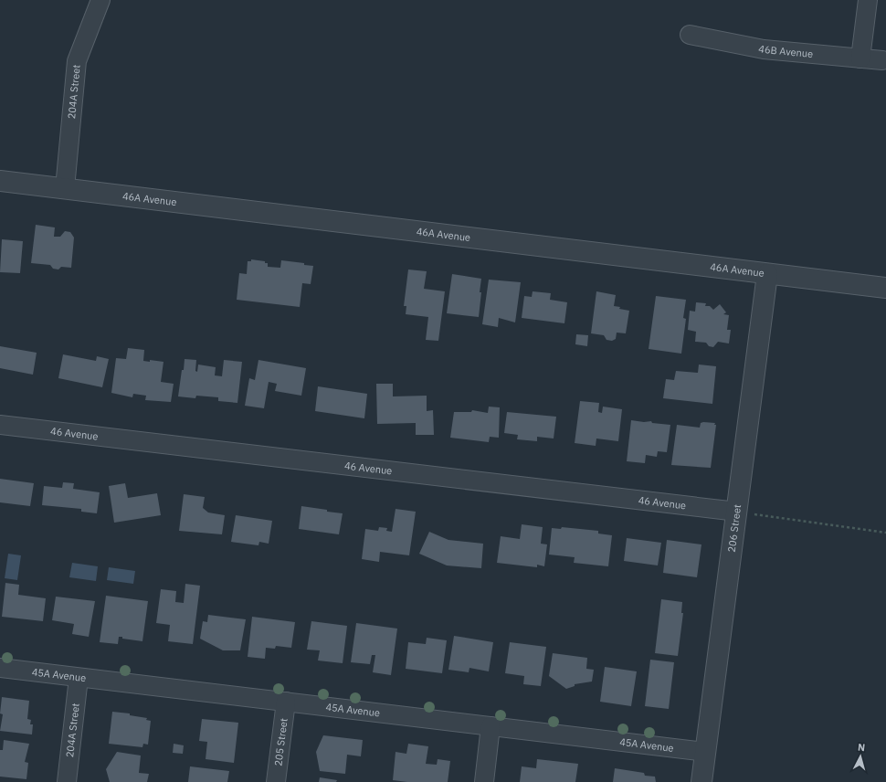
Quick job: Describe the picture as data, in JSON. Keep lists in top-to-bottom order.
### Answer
{
  "streets": {
    "street": [
      "46B Avenue",
      "204A Street",
      "46A Avenue",
      "46 Avenue",
      "206 Street",
      "45A Avenue",
      "205 Street"
    ]
  },
  "crossings": [
    ["204A Street", "46A Avenue"],
    ["204A Street", "45A Avenue"],
    ["46A Avenue", "206 Street"],
    ["46 Avenue", "206 Street"],
    ["206 Street", "45A Avenue"],
    ["45A Avenue", "205 Street"]
  ],
  "north": "top"
}
